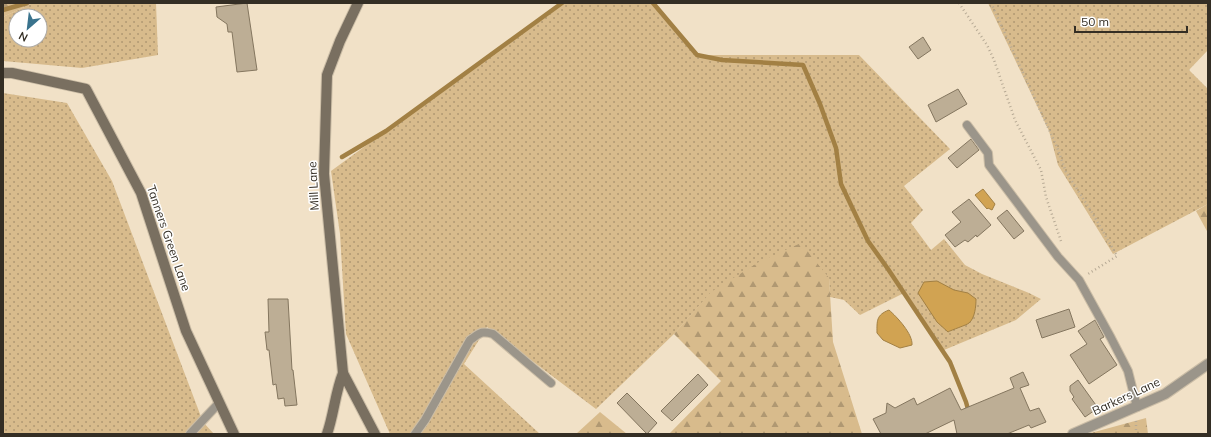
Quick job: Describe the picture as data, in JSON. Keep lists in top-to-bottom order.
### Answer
{
  "streets": {
    "street": ["Mill Lane", "Tanners Green Lane", "Barkers Lane"]
  },
  "scale_bar": "50 m",
  "north": "bottom left"
}
